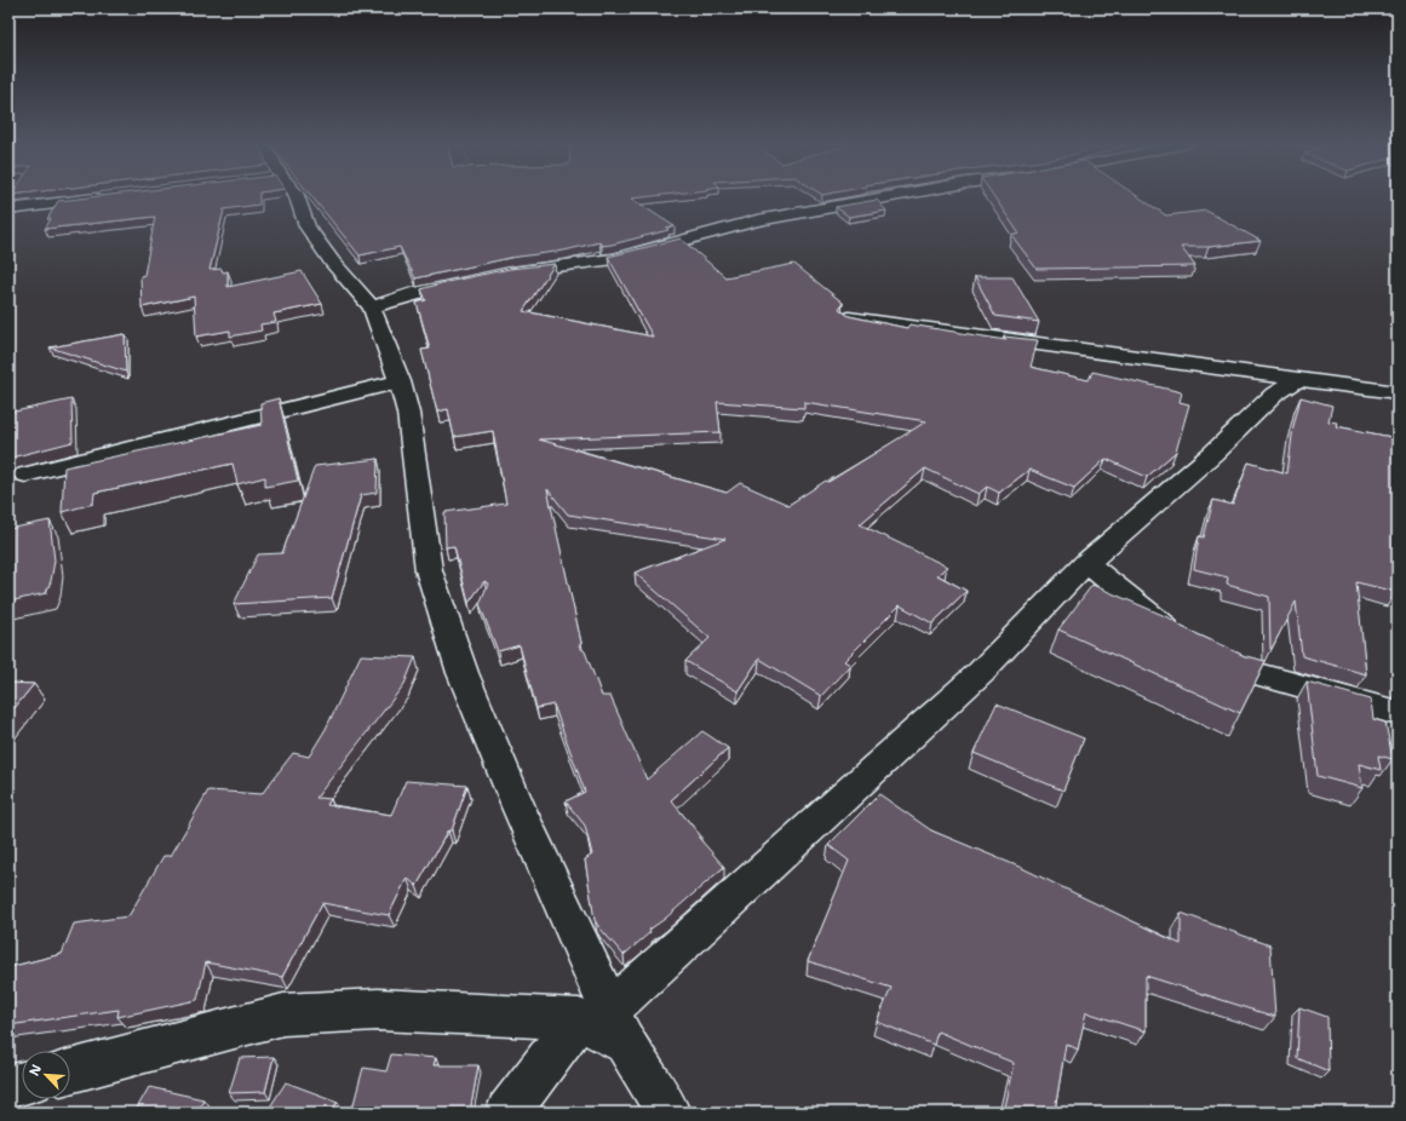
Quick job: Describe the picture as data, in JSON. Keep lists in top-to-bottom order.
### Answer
{
  "north": "top left"
}
